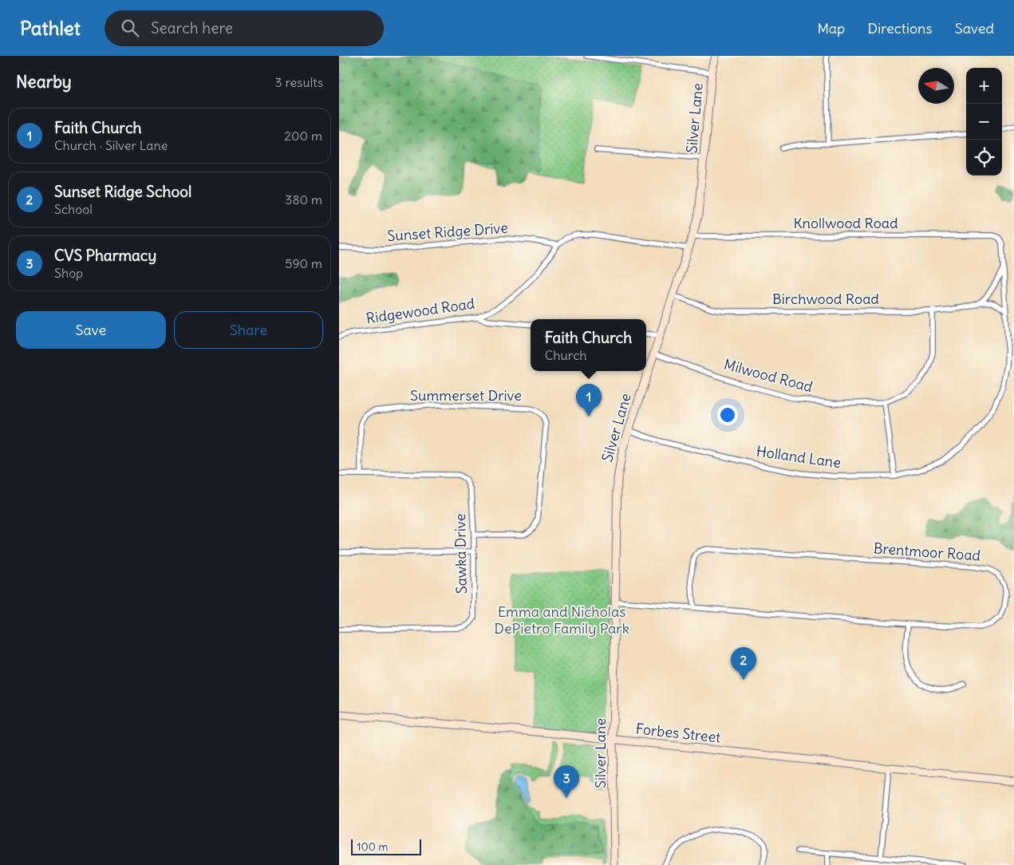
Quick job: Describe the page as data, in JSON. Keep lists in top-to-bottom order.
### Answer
{
  "streets": {
    "main road": ["Silver Lane", "Forbes Street"],
    "street": [
      "Knollwood Road",
      "Sunset Ridge Drive",
      "Birchwood Road",
      "Ridgewood Road",
      "Milwood Road",
      "Summerset Drive",
      "Holland Lane",
      "Brentmoor Road",
      "Sawka Drive"
    ]
  },
  "crossings": [
    ["Silver Lane", "Knollwood Road"],
    ["Silver Lane", "Birchwood Road"],
    ["Silver Lane", "Ridgewood Road"],
    ["Silver Lane", "Milwood Road"],
    ["Silver Lane", "Holland Lane"],
    ["Silver Lane", "Brentmoor Road"],
    ["Silver Lane", "Forbes Street"],
    ["Knollwood Road", "Holland Lane"],
    ["Sunset Ridge Drive", "Ridgewood Road"],
    ["Birchwood Road", "Milwood Road"],
    ["Birchwood Road", "Holland Lane"],
    ["Summerset Drive", "Sawka Drive"]
  ],
  "parks": ["Emma and Nicholas DePietro Family Park"],
  "scale_bar": "100 m",
  "north": "left",
  "page": {
    "header": "Pathlet",
    "search": "Search here",
    "nav": ["Map", "Directions", "Saved"],
    "heading": ["Nearby", "3 results"],
    "map_buttons": ["+", "−"],
    "list": [
      {
        "mark": "1",
        "name": "Faith Church",
        "note": "Church · Silver Lane",
        "value": "200 m"
      },
      {
        "mark": "2",
        "name": "Sunset Ridge School",
        "note": "School",
        "value": "380 m"
      },
      {
        "mark": "3",
        "name": "CVS Pharmacy",
        "note": "Shop",
        "value": "590 m"
      }
    ],
    "buttons": ["Save", "Share"],
    "popup": ["Faith Church", "Church"],
    "pins": ["1", "2", "3"],
    "scale": "100 m"
  }
}
